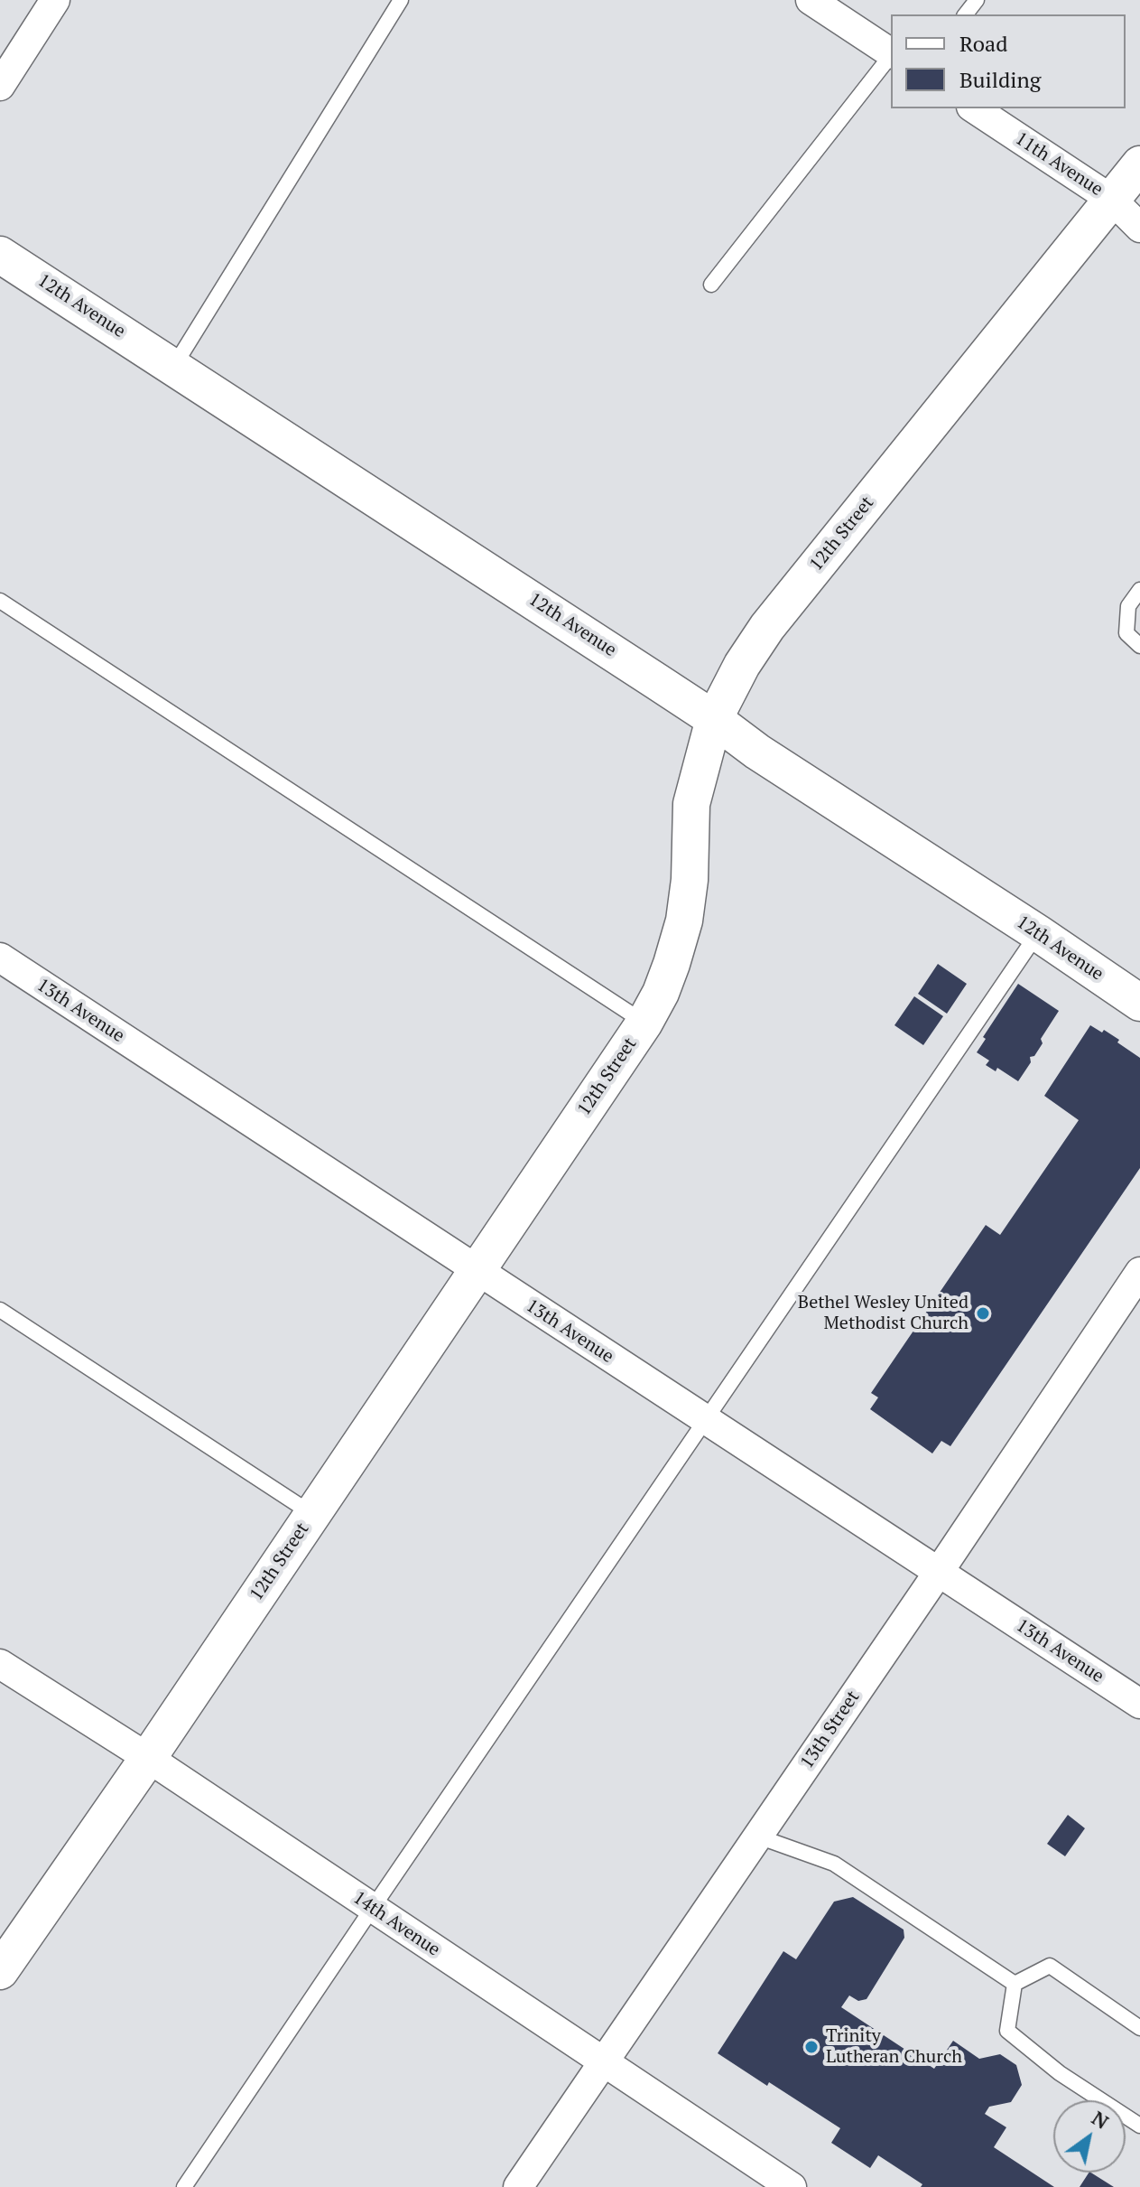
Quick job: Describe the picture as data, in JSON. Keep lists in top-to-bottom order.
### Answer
{
  "streets": {
    "street": [
      "11th Avenue",
      "12th Avenue",
      "12th Street",
      "13th Avenue",
      "13th Street",
      "14th Avenue"
    ]
  },
  "crossings": [
    ["11th Avenue", "12th Street"],
    ["12th Avenue", "12th Street"],
    ["12th Street", "13th Avenue"],
    ["12th Street", "14th Avenue"],
    ["13th Avenue", "13th Street"],
    ["13th Street", "14th Avenue"]
  ],
  "places": ["Bethel Wesley United Methodist Church", "Trinity Lutheran Church"],
  "legend": ["Road", "Building"],
  "north": "top right"
}
